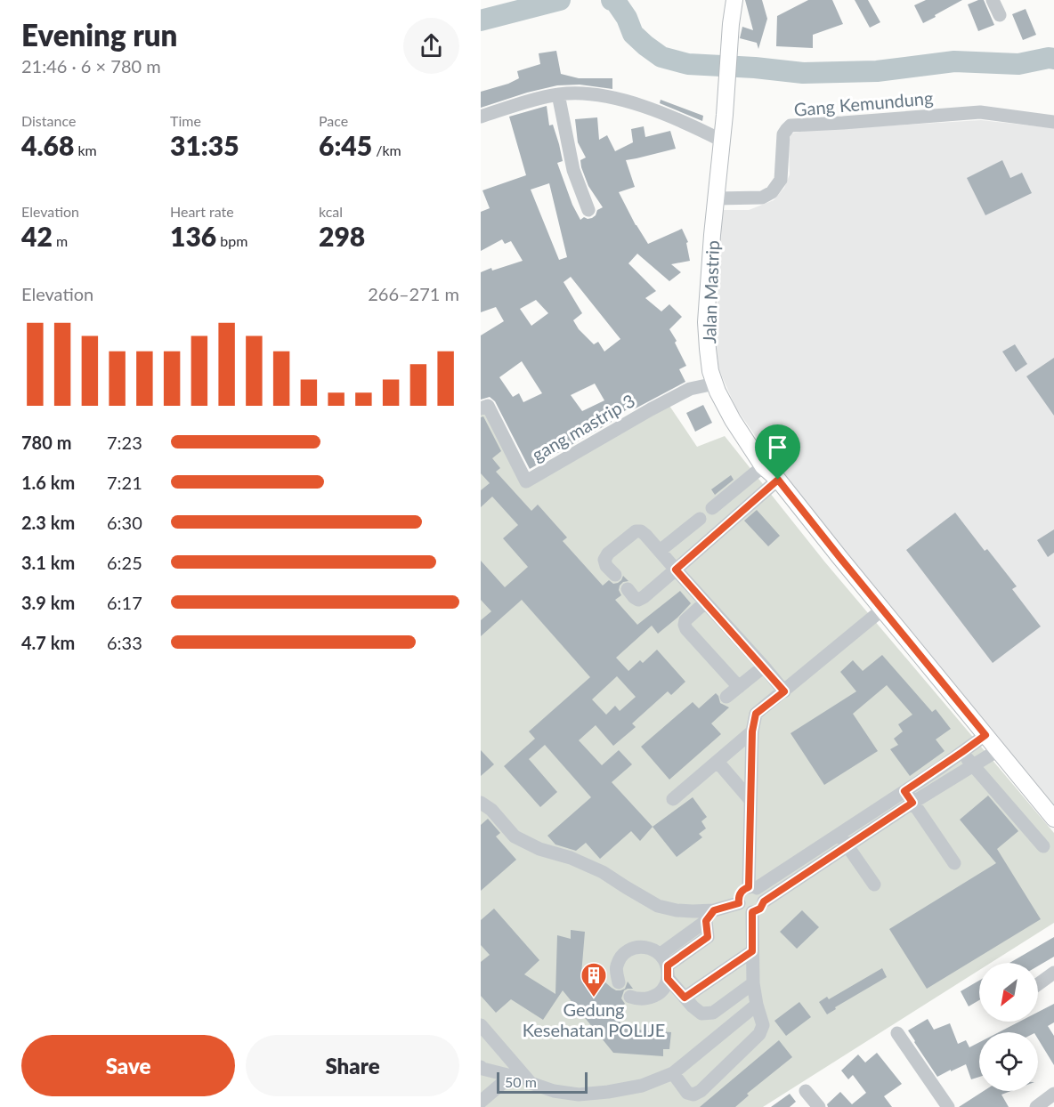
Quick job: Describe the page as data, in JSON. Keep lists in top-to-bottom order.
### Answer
{
  "streets": {
    "main road": ["Jalan Mastrip"],
    "street": ["Gang Kemundung", "gang mastrip 3"]
  },
  "crossings": [
    ["Gang Kemundung", "Jalan Mastrip"],
    ["Jalan Mastrip", "gang mastrip 3"]
  ],
  "places": {
    "building": ["Gedung Kesehatan POLIJE"]
  },
  "scale_bar": "50 m",
  "north": "bottom left",
  "page": {
    "heading": ["Evening run", "21:46 · 6 × 780 m"],
    "stats": [
      ["Distance", "4.68 km"],
      ["Time", "31:35"],
      ["Pace", "6:45 /km"],
      ["Elevation", "42 m"],
      ["Heart rate", "136 bpm"],
      ["kcal", "298"]
    ],
    "chart": ["Elevation", "266–271 m"],
    "list": [
      {
        "name": "780 m",
        "note": "7:23"
      },
      {
        "name": "1.6 km",
        "note": "7:21"
      },
      {
        "name": "2.3 km",
        "note": "6:30"
      },
      {
        "name": "3.1 km",
        "note": "6:25"
      },
      {
        "name": "3.9 km",
        "note": "6:17"
      },
      {
        "name": "4.7 km",
        "note": "6:33"
      }
    ],
    "buttons": ["Save", "Share"],
    "scale": "50 m"
  }
}
